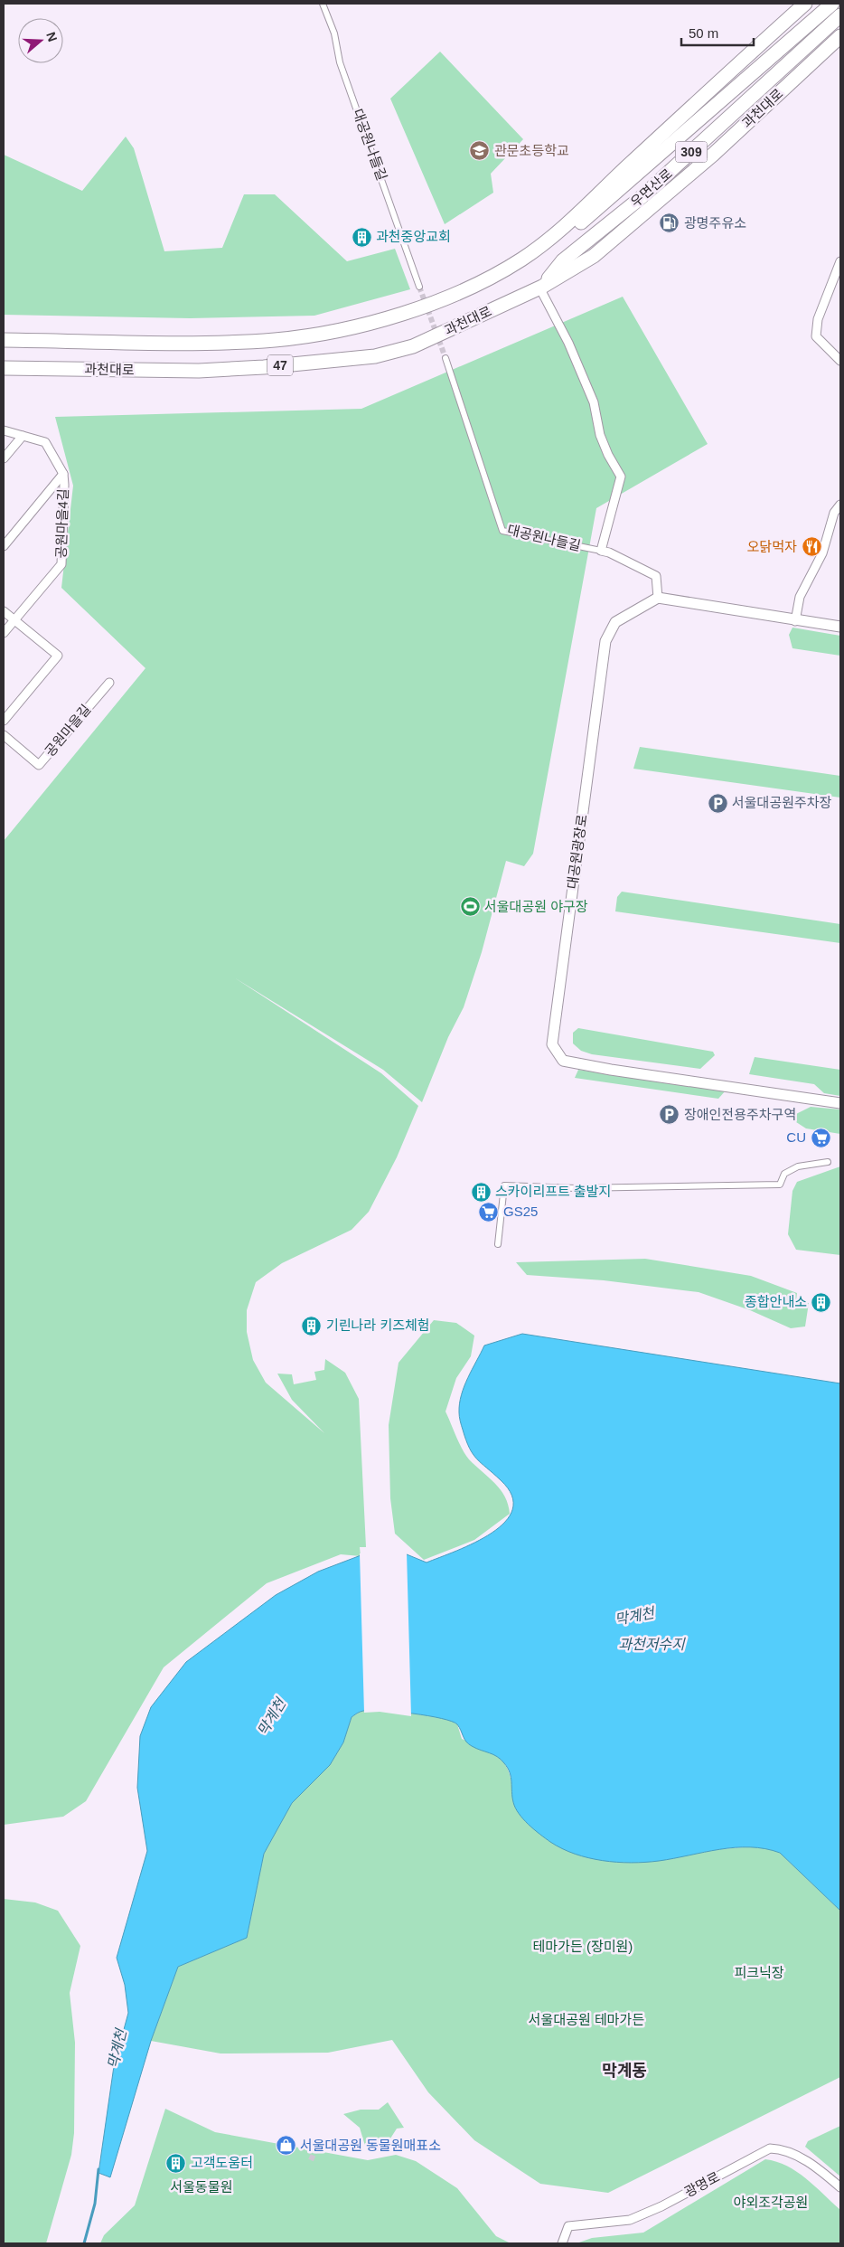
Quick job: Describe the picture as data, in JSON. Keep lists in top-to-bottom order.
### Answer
{
  "streets": {
    "highway": [
      "과천대로",
      "309",
      "우면산로",
      "47"
    ],
    "street": [
      "대공원나들길",
      "공원마을4길",
      "공원마을길",
      "대공원광장로",
      "광명로"
    ]
  },
  "crossings": [
    ["과천대로", "우면산로"],
    ["대공원나들길", "대공원광장로"],
    ["우면산로", "47"]
  ],
  "districts": ["막계동"],
  "water": ["막계천", "과천저수지"],
  "parks": [
    "테마가든 (장미원)",
    "피크닉장",
    "서울대공원 테마가든",
    "서울동물원",
    "야외조각공원"
  ],
  "places": {
    "school or university": ["관문초등학교"],
    "fuel station": ["광명주유소"],
    "building": [
      "과천중앙교회",
      "스카이리프트 출발지",
      "종합안내소",
      "기린나라 키즈체험",
      "고객도움터"
    ],
    "restaurant": ["오닭먹자"],
    "parking": ["서울대공원주차장", "장애인전용주차구역"],
    "sports": ["서울대공원 야구장"],
    "supermarket": ["CU", "GS25"],
    "shop": ["서울대공원 동물원매표소"]
  },
  "scale_bar": "50 m",
  "north": "right"
}
